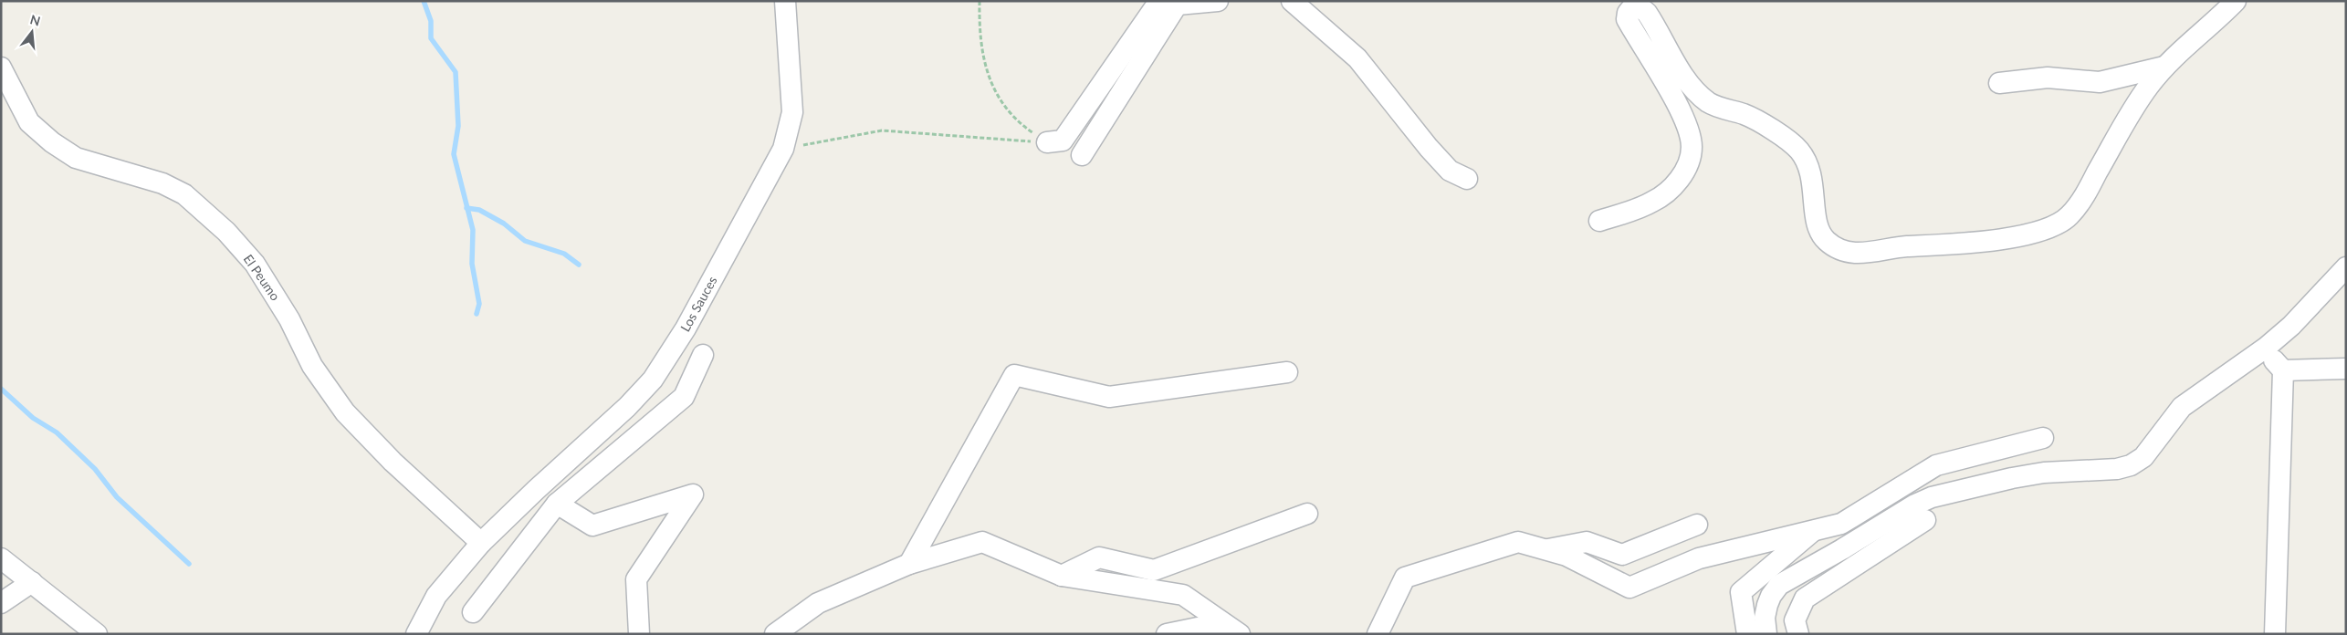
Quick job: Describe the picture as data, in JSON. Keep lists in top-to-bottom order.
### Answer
{
  "streets": {
    "street": ["El Peumo", "Los Sauces"]
  },
  "crossings": [
    ["El Peumo", "Los Sauces"]
  ],
  "north": "top"
}
